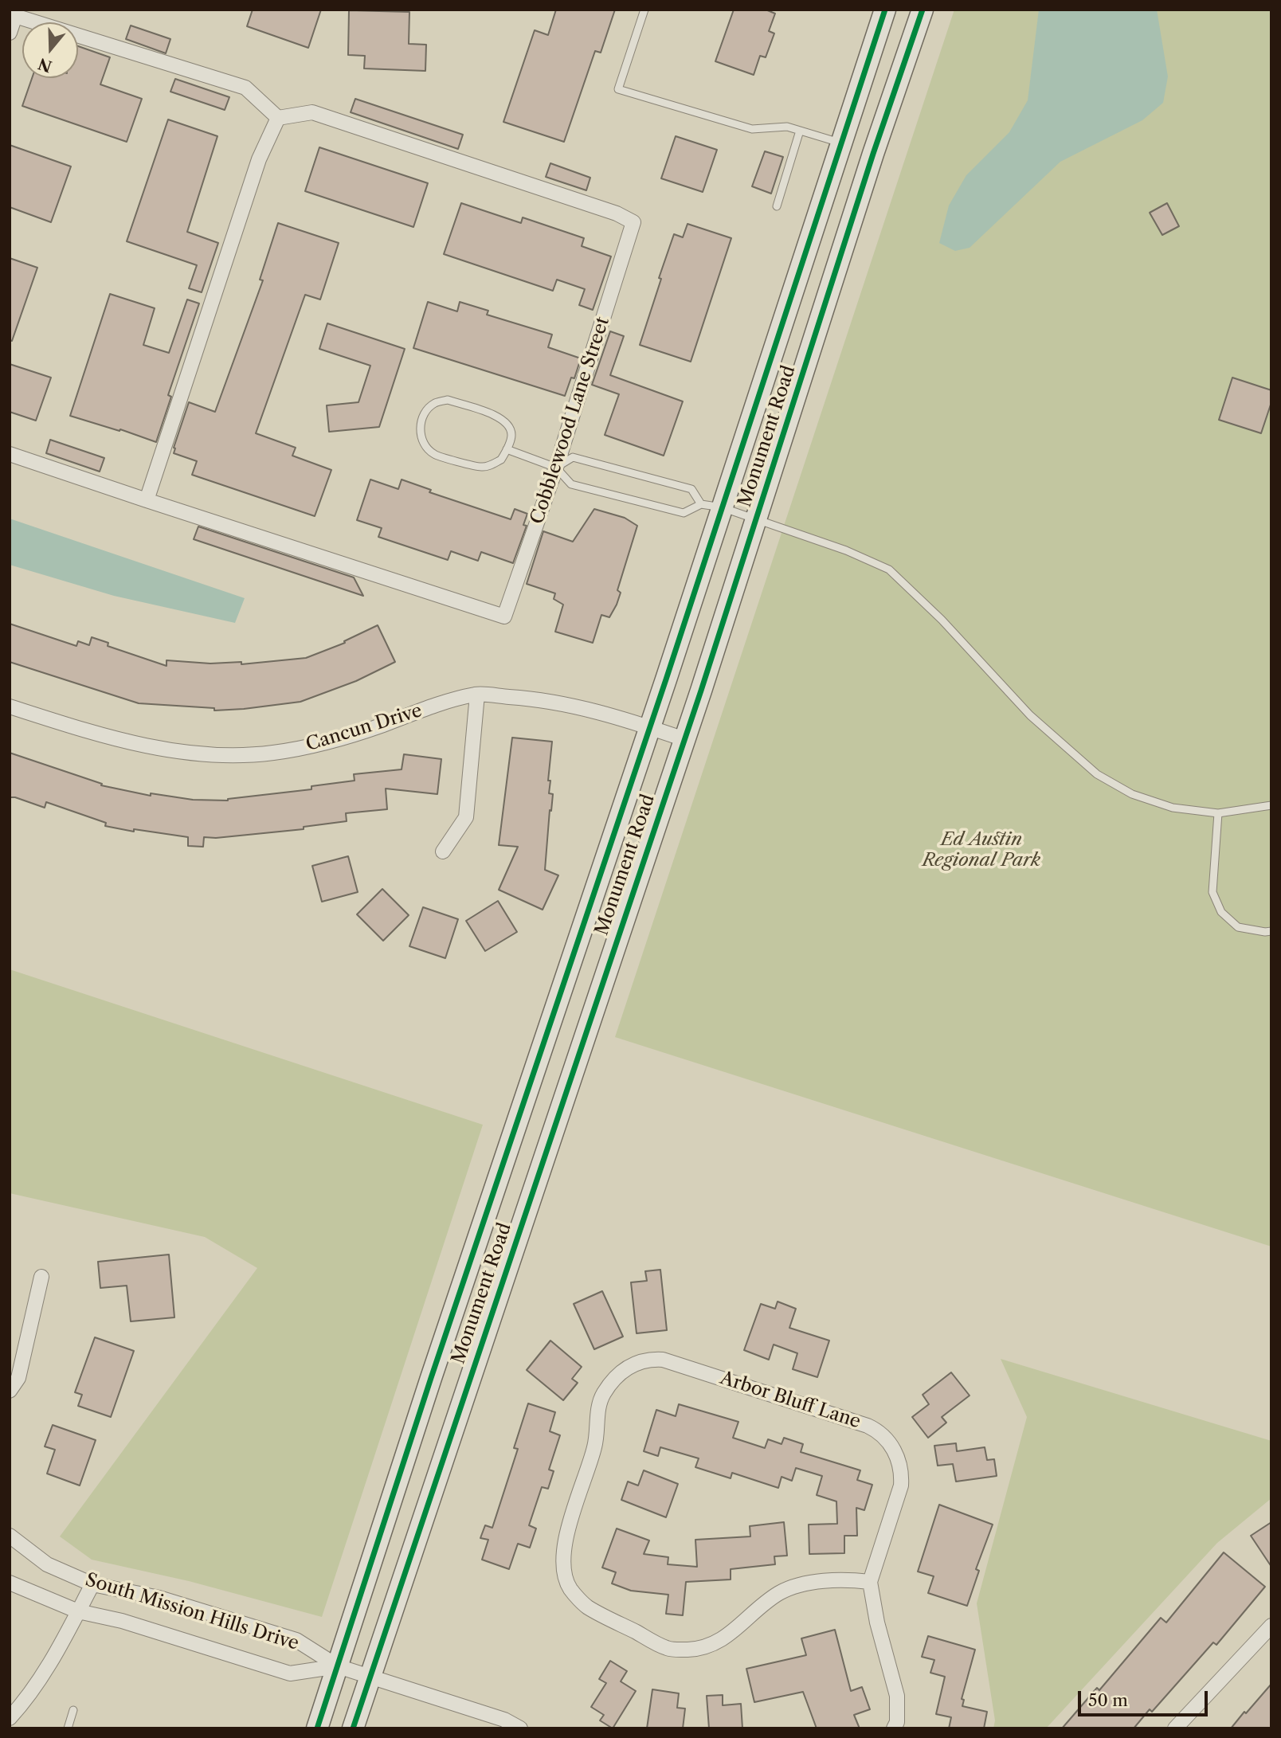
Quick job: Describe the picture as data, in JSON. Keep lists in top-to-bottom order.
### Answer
{
  "streets": {
    "street": [
      "Cobblewood Lane Street",
      "Monument Road",
      "Cancun Drive",
      "Arbor Bluff Lane",
      "South Mission Hills Drive"
    ]
  },
  "crossings": [
    ["Monument Road", "Cancun Drive"],
    ["Monument Road", "South Mission Hills Drive"]
  ],
  "parks": ["Ed Austin Regional Park"],
  "scale_bar": "50 m",
  "north": "bottom"
}
